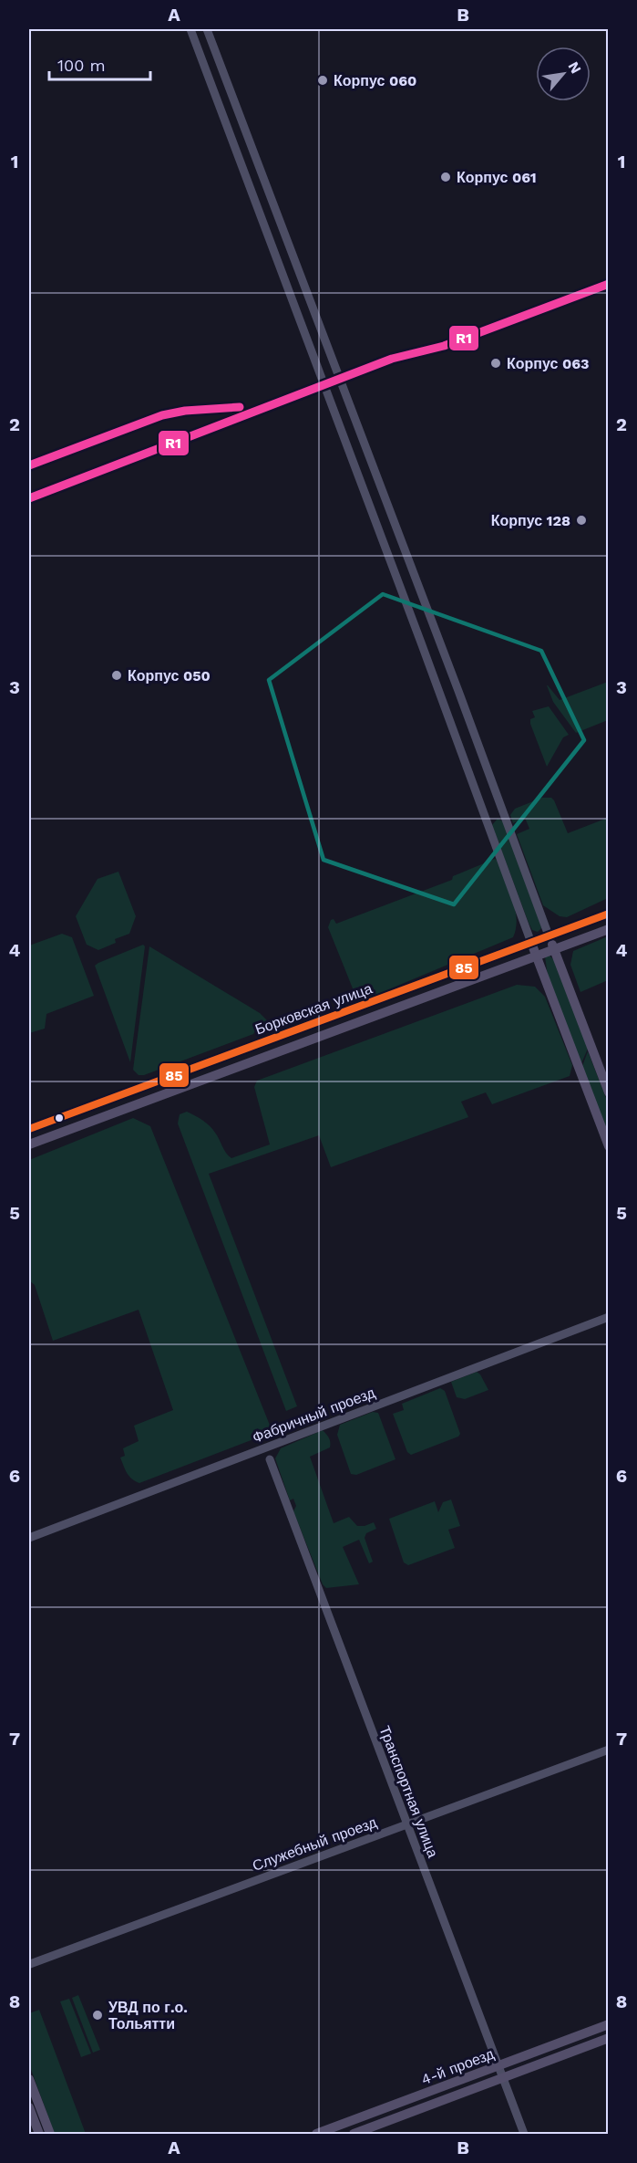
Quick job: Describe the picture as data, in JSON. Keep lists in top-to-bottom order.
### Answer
{
  "streets": {
    "main road": ["Борковская улица", "4-й проезд"],
    "street": ["Фабричный проезд", "Транспортная улица", "Служебный проезд"]
  },
  "crossings": [
    ["Транспортная улица", "Служебный проезд"],
    ["Транспортная улица", "4-й проезд"]
  ],
  "places": [
    "Корпус 060",
    "Корпус 061",
    "Корпус 063",
    "Корпус 128",
    "Корпус 050",
    "УВД по г.о. Тольятти"
  ],
  "lines": ["transit line R1", "transit line 85"],
  "scale_bar": "100 m",
  "north": "top right",
  "grid": {
    "columns": ["A", "B"],
    "rows": [
      "1",
      "2",
      "3",
      "4",
      "5",
      "6",
      "7",
      "8"
    ]
  }
}
